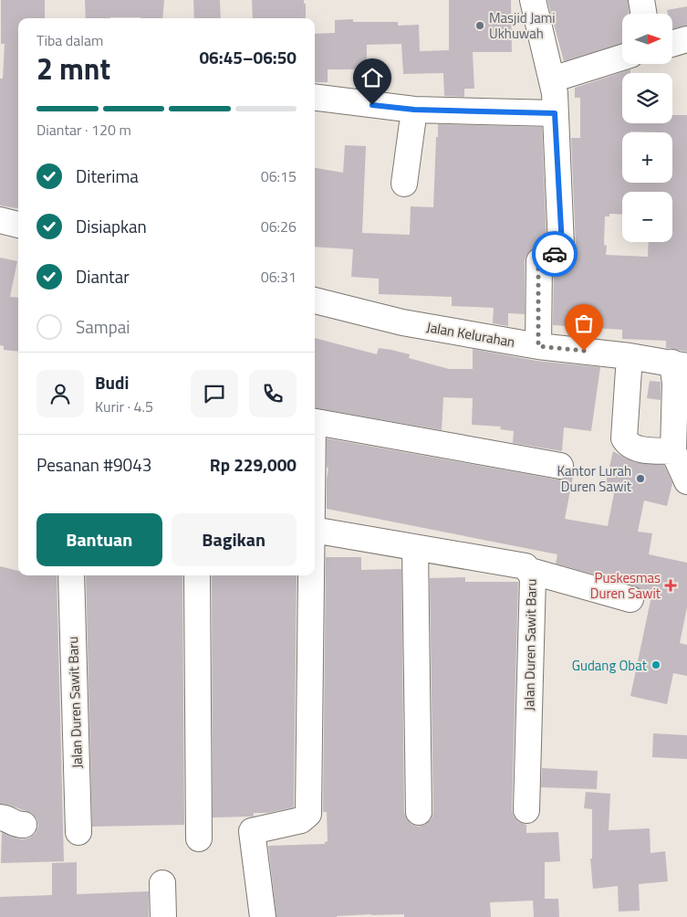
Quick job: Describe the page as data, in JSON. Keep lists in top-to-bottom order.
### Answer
{
  "streets": {
    "street": ["Jalan Kelurahan", "Jalan Duren Sawit Baru"]
  },
  "places": {
    "other": ["Masjid Jami Ukhuwah", "Kantor Lurah Duren Sawit", "Gudang Obat"],
    "health": ["Puskesmas Duren Sawit"]
  },
  "north": "right",
  "page": {
    "map_buttons": ["+", "−"],
    "heading": ["2 mnt", "Tiba dalam", "06:45–06:50"],
    "panel": [
      "Budi",
      "Kurir · 4.5",
      "Pesanan #9043",
      "Rp 229,000"
    ],
    "bar": "Diantar · 120 m",
    "list": [
      ["Diterima", "06:15"],
      ["Disiapkan", "06:26"],
      ["Diantar", "06:31"],
      "Sampai"
    ],
    "buttons": ["Bantuan", "Bagikan"]
  }
}
